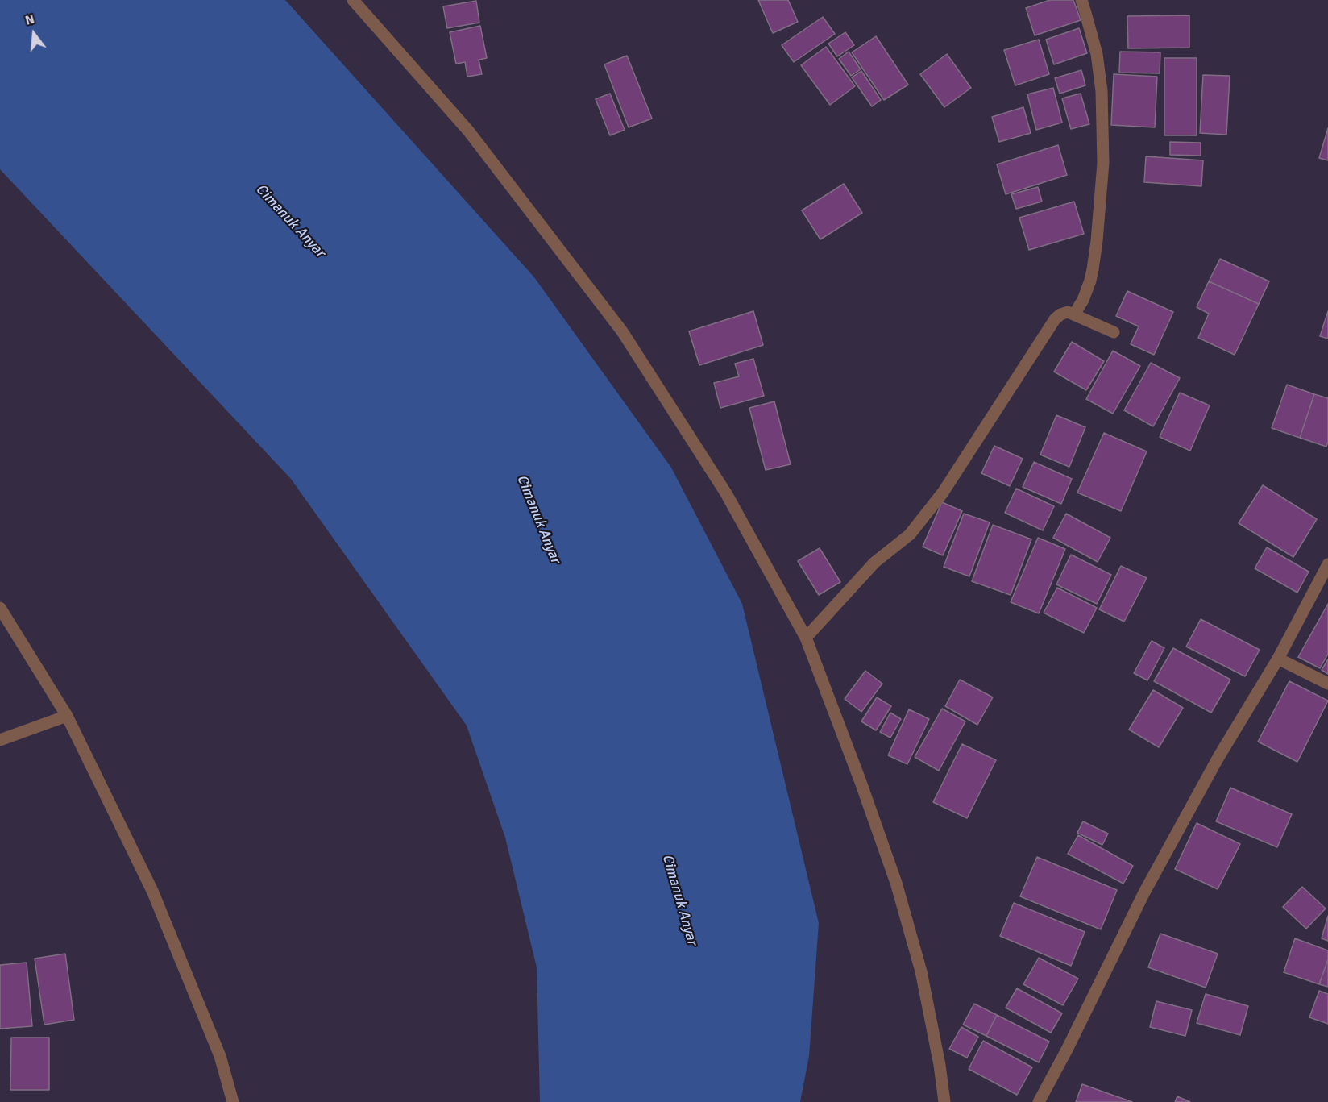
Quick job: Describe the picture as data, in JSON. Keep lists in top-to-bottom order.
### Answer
{
  "water": ["Cimanuk Anyar"],
  "north": "top"
}
